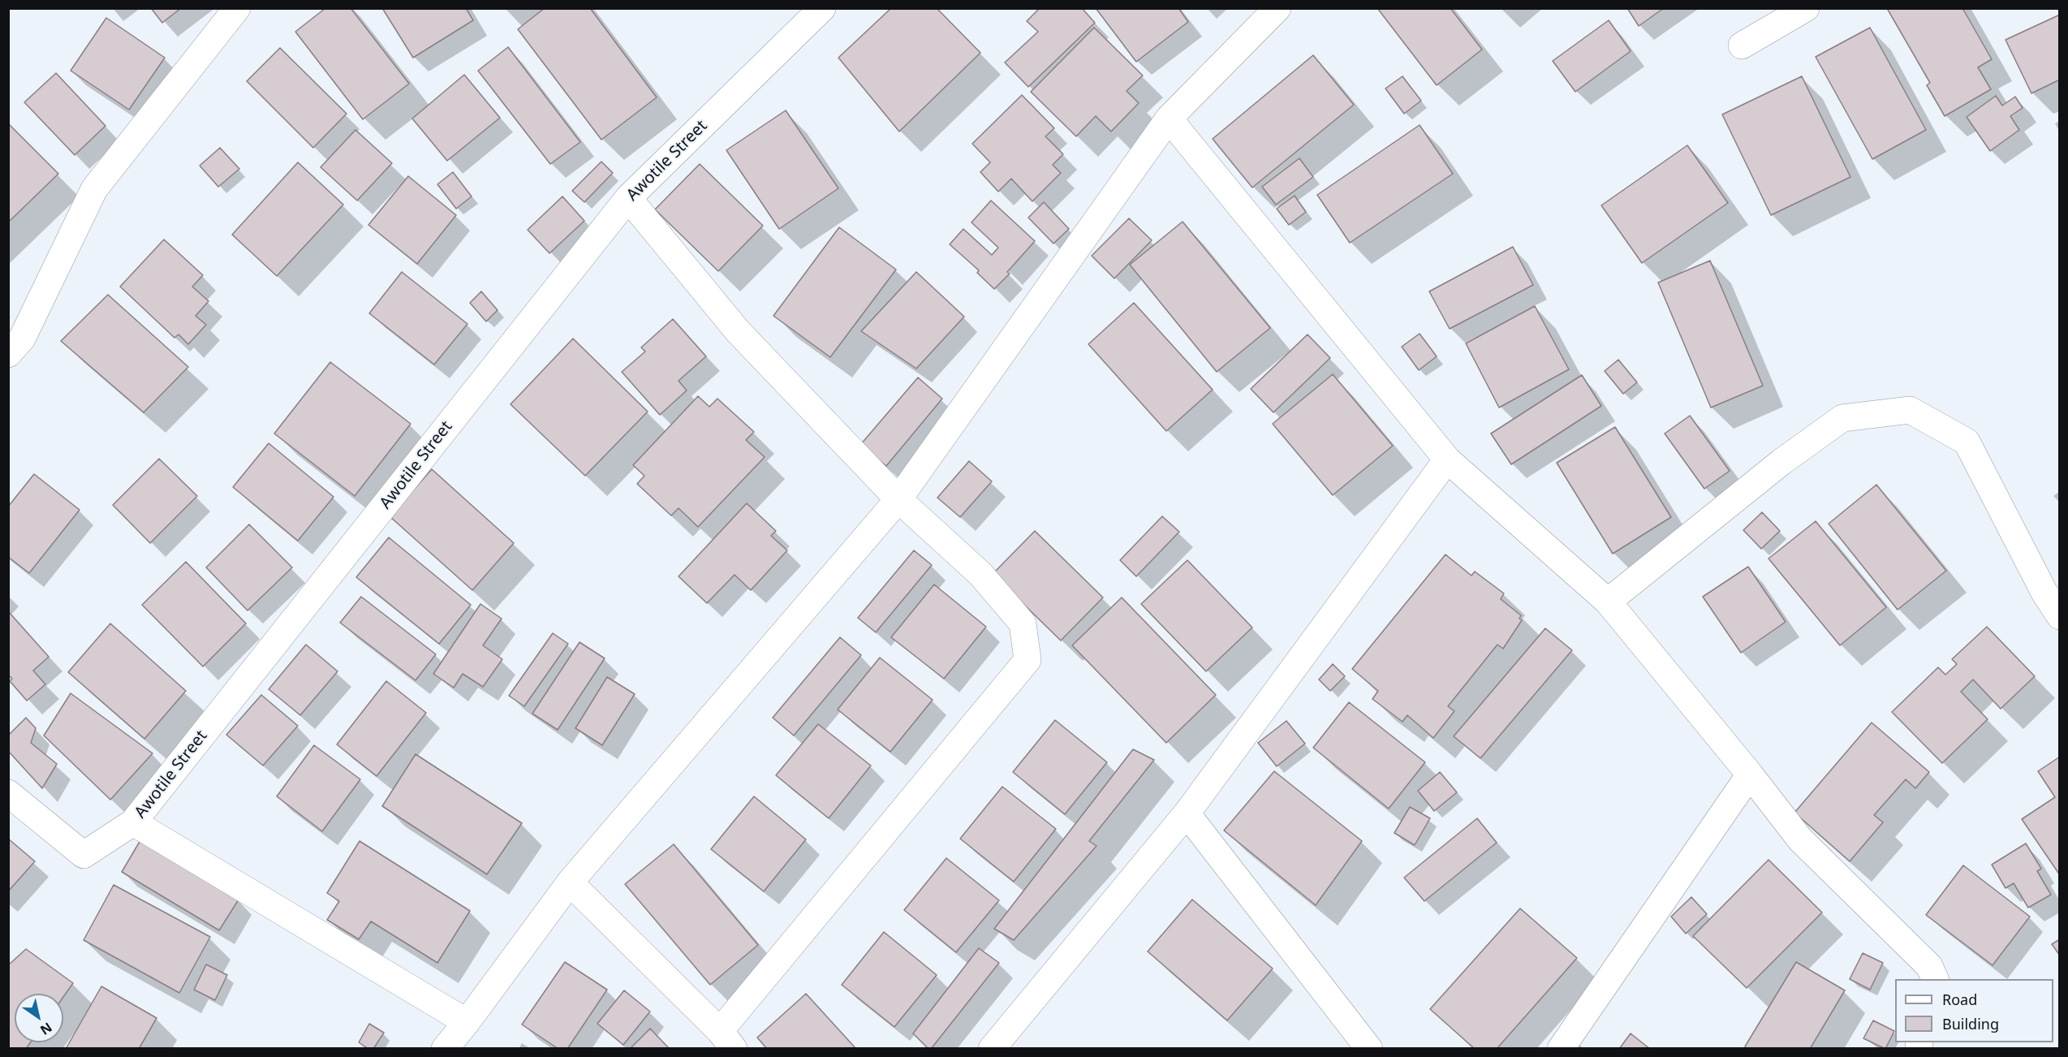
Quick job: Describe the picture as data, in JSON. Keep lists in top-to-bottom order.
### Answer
{
  "streets": {
    "street": ["Awotile Street"]
  },
  "legend": ["Road", "Building"],
  "north": "bottom right"
}
